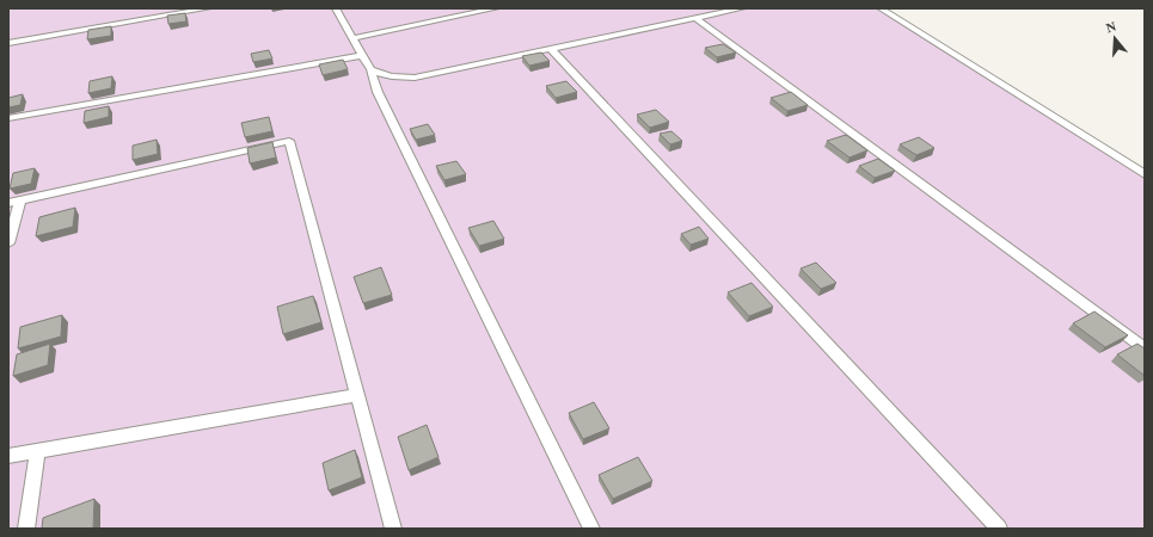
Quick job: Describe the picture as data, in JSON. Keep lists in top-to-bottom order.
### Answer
{
  "north": "top"
}
